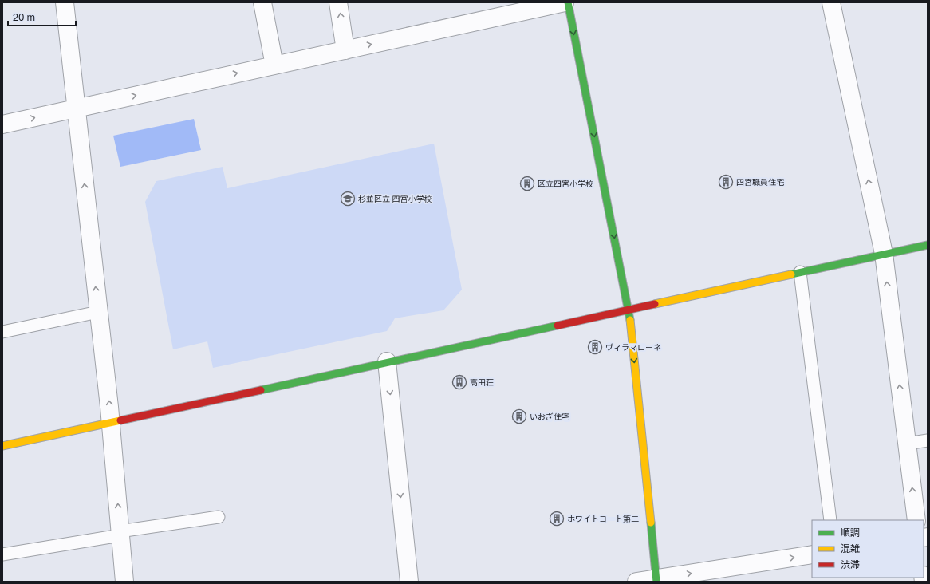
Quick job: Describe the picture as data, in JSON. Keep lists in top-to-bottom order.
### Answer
{
  "places": {
    "building": [
      "四宮職員住宅",
      "区立四宮小学校",
      "ヴィラマローネ",
      "高田荘",
      "いおぎ住宅",
      "ホワイトコート第二"
    ],
    "school or university": ["杉並区立 四宮小学校"]
  },
  "legend": ["順調", "混雑", "渋滞"],
  "scale_bar": "20 m"
}
